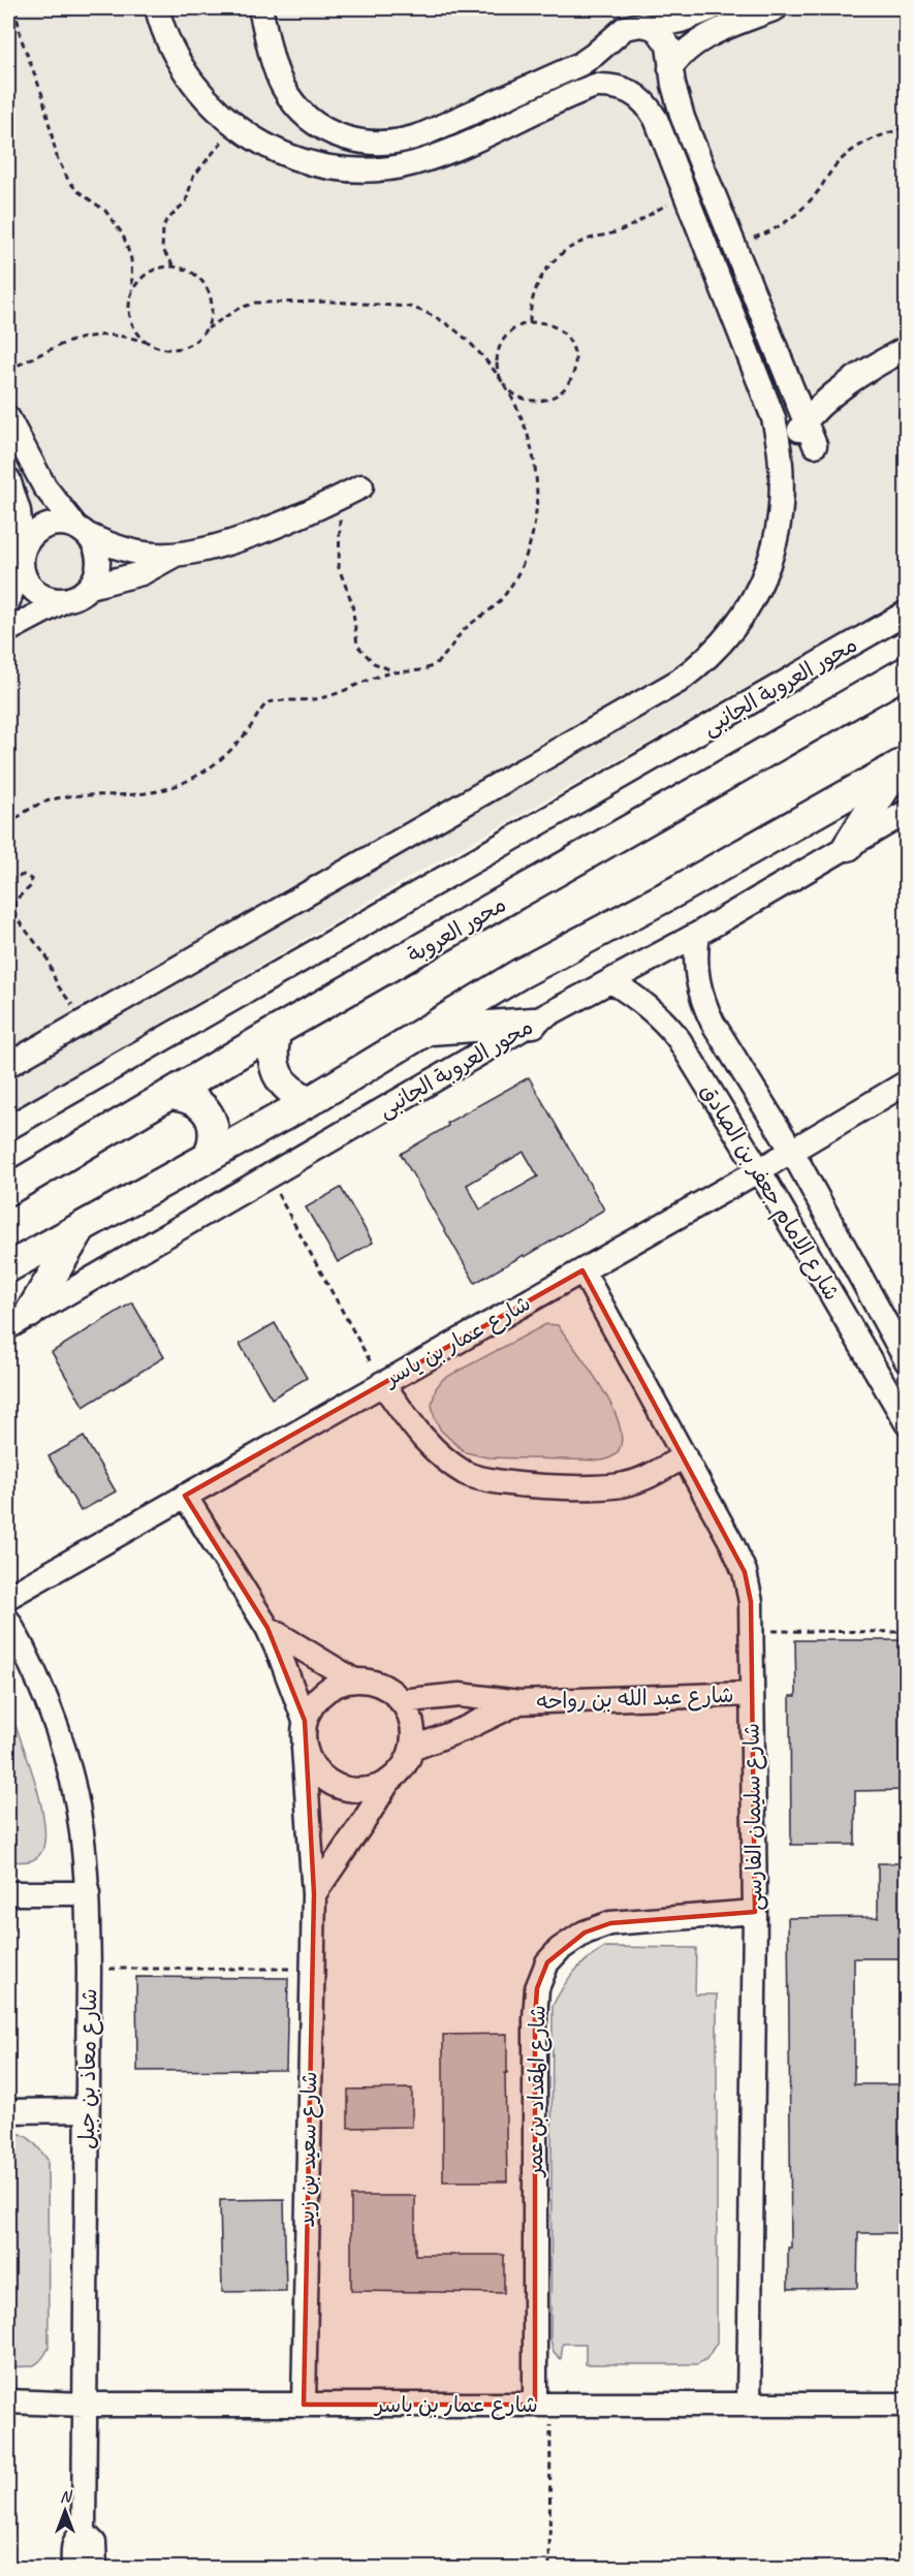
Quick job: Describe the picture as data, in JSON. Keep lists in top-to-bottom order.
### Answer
{
  "streets": {
    "main road": ["محور العروبة"],
    "street": [
      "محور العروبة الجانبى",
      "شارع الامام جعفر بن الصادق",
      "شارع عمار بن ياسر",
      "شارع عبد الله بن رواحه",
      "شارع سليمان الفارسى",
      "شارع معاذ بن جبل",
      "شارع المقداد بن عمر",
      "شارع سعيد بن زيد"
    ]
  },
  "crossings": [
    ["محور العروبة الجانبى", "شارع الامام جعفر بن الصادق"],
    ["شارع الامام جعفر بن الصادق", "شارع عمار بن ياسر"],
    ["شارع عمار بن ياسر", "شارع سليمان الفارسى"],
    ["شارع عمار بن ياسر", "شارع معاذ بن جبل"],
    ["شارع عمار بن ياسر", "شارع المقداد بن عمر"],
    ["شارع عمار بن ياسر", "شارع سعيد بن زيد"],
    ["شارع عبد الله بن رواحه", "شارع سليمان الفارسى"],
    ["شارع عبد الله بن رواحه", "شارع سعيد بن زيد"],
    ["شارع سليمان الفارسى", "شارع المقداد بن عمر"]
  ],
  "north": "top"
}
